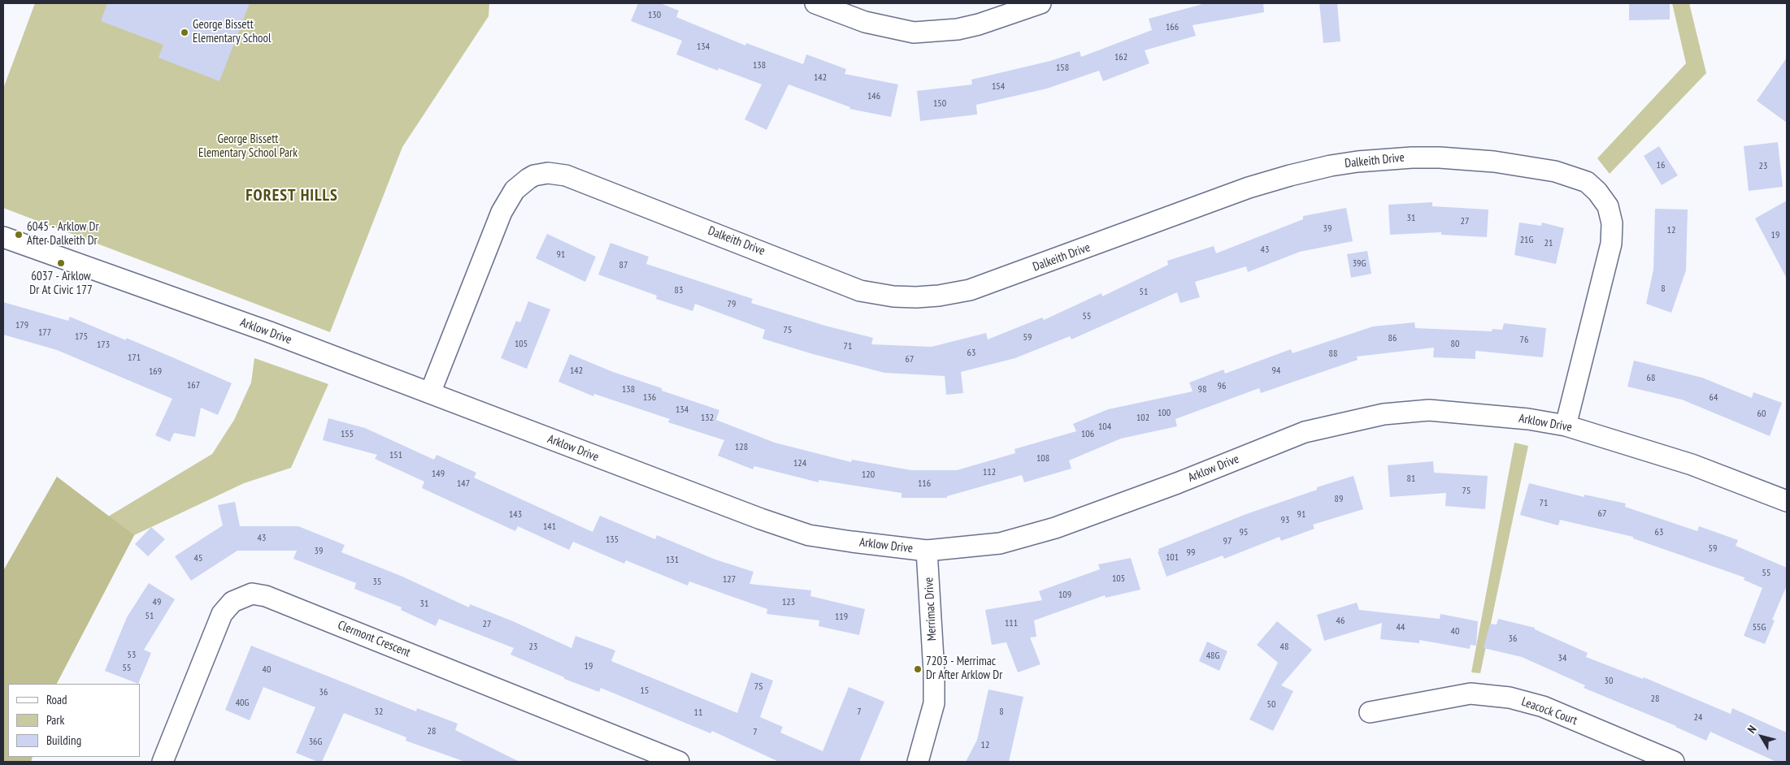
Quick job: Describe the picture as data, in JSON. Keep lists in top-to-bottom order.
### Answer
{
  "streets": {
    "street": [
      "Dalkeith Drive",
      "Arklow Drive",
      "Merrimac Drive",
      "Clermont Crescent",
      "Leacock Court"
    ]
  },
  "crossings": [
    ["Dalkeith Drive", "Arklow Drive"],
    ["Arklow Drive", "Merrimac Drive"]
  ],
  "districts": ["FOREST HILLS"],
  "parks": ["George Bissett Elementary School Park"],
  "places": [
    "George Bissett Elementary School",
    "6045 - Arklow Dr After Dalkeith Dr",
    "6037 - Arklow Dr At Civic 177",
    "7203 - Merrimac Dr After Arklow Dr"
  ],
  "house_numbers": [
    "130",
    "166",
    "134",
    "162",
    "138",
    "158",
    "142",
    "154",
    "146",
    "150",
    "16",
    "23",
    "31",
    "27",
    "39",
    "12",
    "19",
    "21G",
    "21",
    "43",
    "91",
    "39G",
    "87",
    "8",
    "83",
    "51",
    "79",
    "55",
    "179",
    "75",
    "177",
    "175",
    "59",
    "86",
    "76",
    "105",
    "80",
    "173",
    "71",
    "63",
    "88",
    "171",
    "67",
    "142",
    "94",
    "169",
    "68",
    "167",
    "96",
    "138",
    "98",
    "136",
    "64",
    "134",
    "100",
    "60",
    "132",
    "102",
    "104",
    "155",
    "106",
    "128",
    "151",
    "108",
    "124",
    "112",
    "149",
    "120",
    "81",
    "147",
    "116",
    "75",
    "89",
    "71",
    "67",
    "143",
    "91",
    "93",
    "141",
    "95",
    "63",
    "43",
    "135",
    "97",
    "59",
    "39",
    "99",
    "101",
    "45",
    "131",
    "55",
    "105",
    "127",
    "35",
    "109",
    "49",
    "123",
    "31",
    "51",
    "119",
    "46",
    "111",
    "27",
    "44",
    "55G",
    "40",
    "36",
    "23",
    "48",
    "53",
    "48G",
    "34",
    "19",
    "55",
    "40",
    "30",
    "7S",
    "15",
    "36",
    "28",
    "40G",
    "50",
    "32",
    "7",
    "8",
    "11",
    "24",
    "28",
    "7",
    "36G",
    "12"
  ],
  "legend": ["Road", "Park", "Building"],
  "north": "top left"
}
